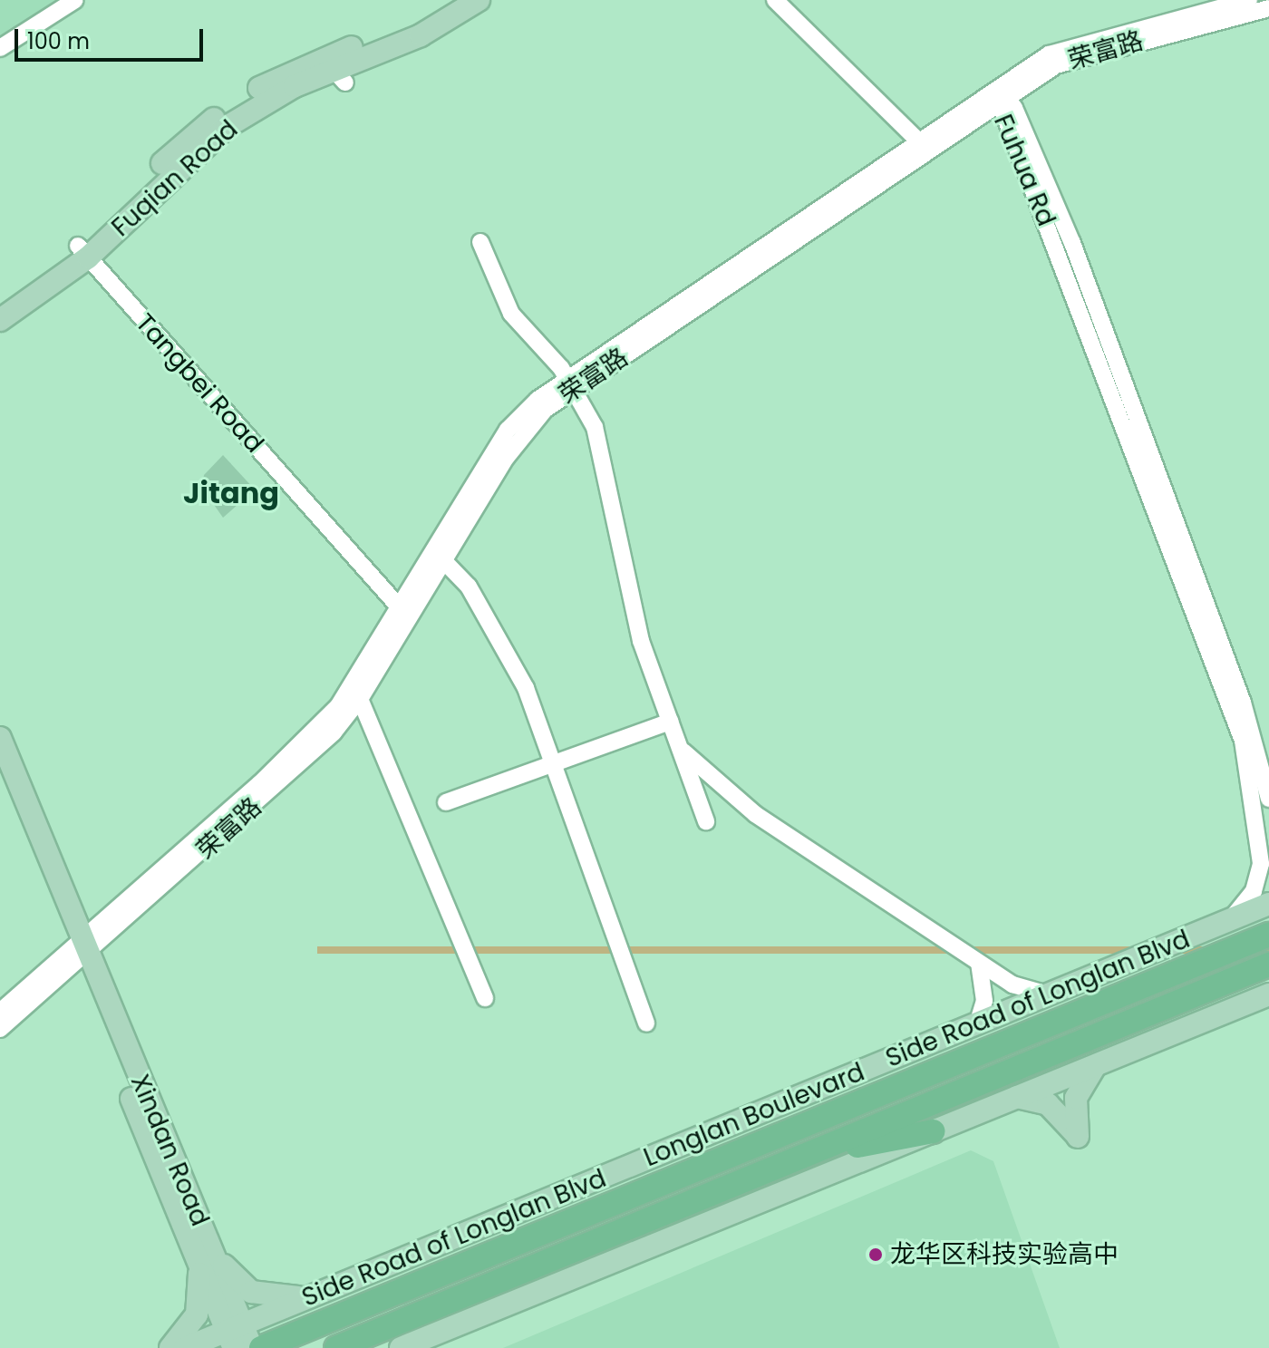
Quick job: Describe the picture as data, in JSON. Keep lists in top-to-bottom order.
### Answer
{
  "streets": {
    "highway": ["Longlan Boulevard"],
    "main road": ["Fuqian Road", "Side Road of Longlan Blvd", "Xindan Road"],
    "street": ["荣富路", "Fuhua Rd", "Tangbei Road"]
  },
  "crossings": [
    ["荣富路", "Fuhua Rd"],
    ["荣富路", "Tangbei Road"],
    ["荣富路", "Xindan Road"],
    ["Fuhua Rd", "Side Road of Longlan Blvd"],
    ["Fuqian Road", "Tangbei Road"],
    ["Side Road of Longlan Blvd", "Xindan Road"]
  ],
  "districts": ["Jitang"],
  "places": ["龙华区科技实验高中"],
  "scale_bar": "100 m"
}
